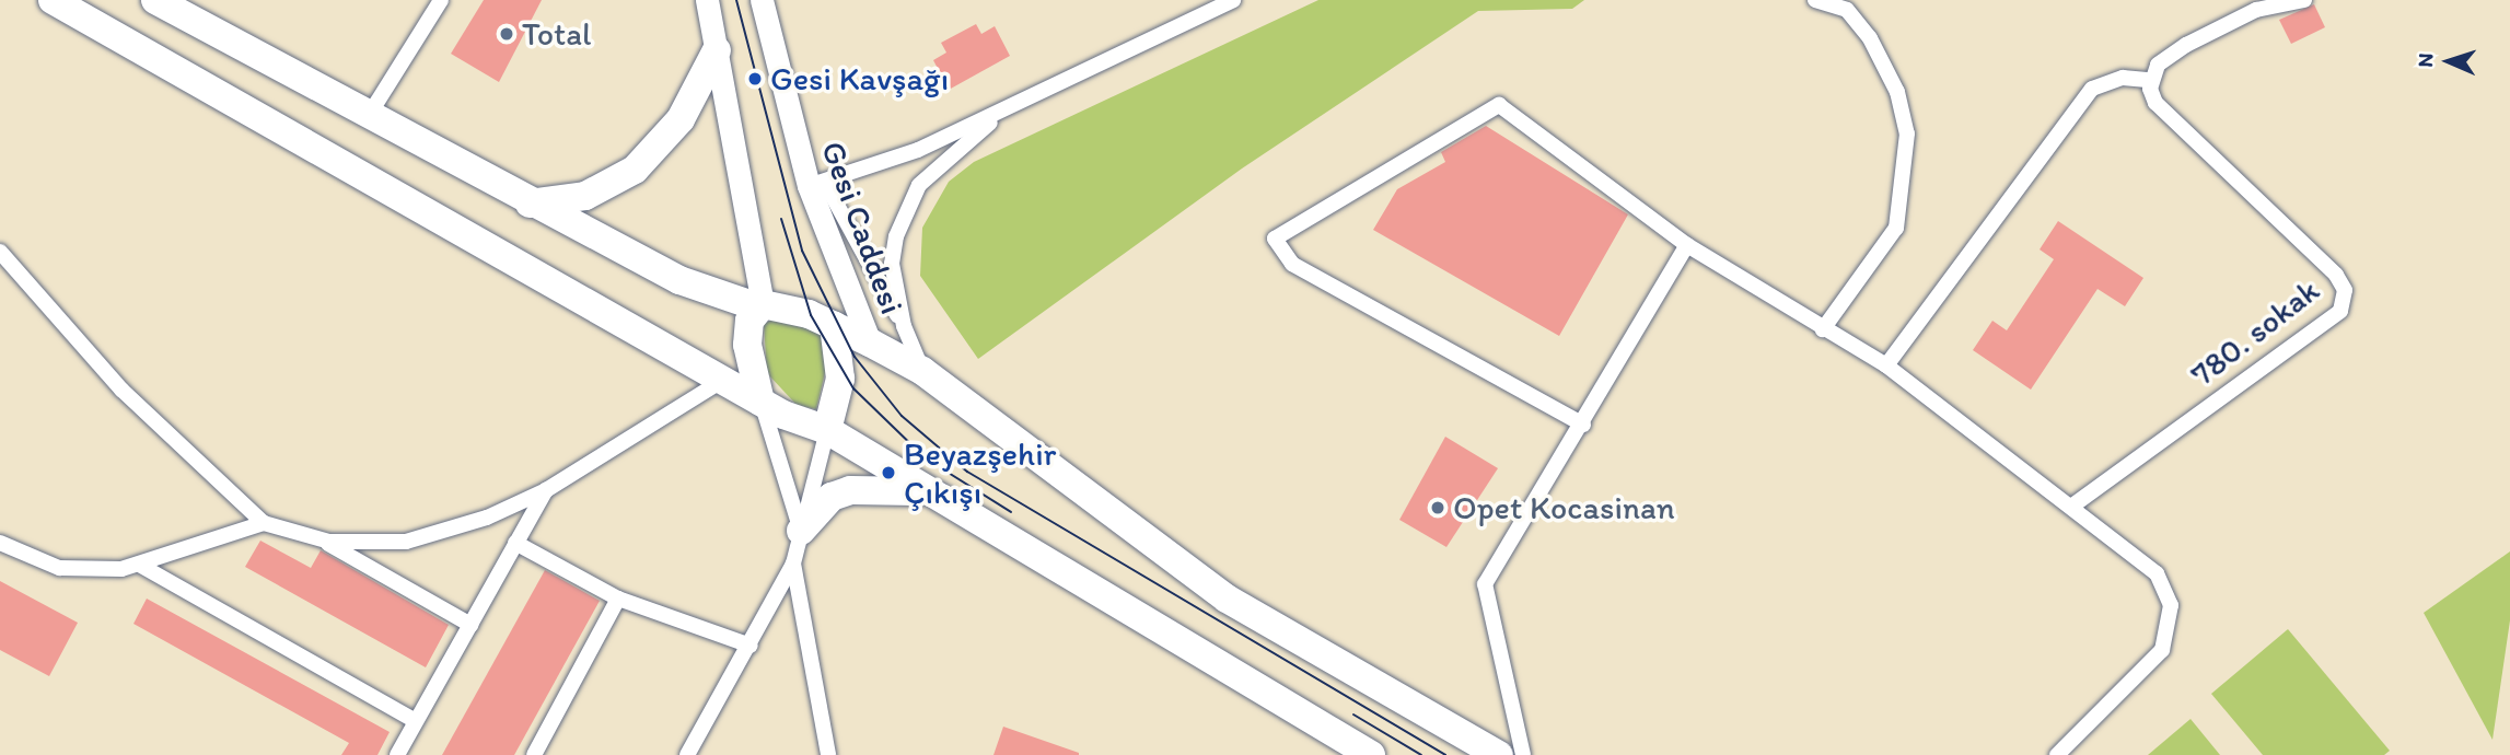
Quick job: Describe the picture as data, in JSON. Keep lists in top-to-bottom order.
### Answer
{
  "streets": {
    "main road": ["Gesi Caddesi"],
    "street": ["780. sokak"]
  },
  "places": [
    "Total",
    "Gesi Kavşağı",
    "Beyazşehir Çıkışı",
    "Opet Kocasinan"
  ],
  "north": "left"
}
